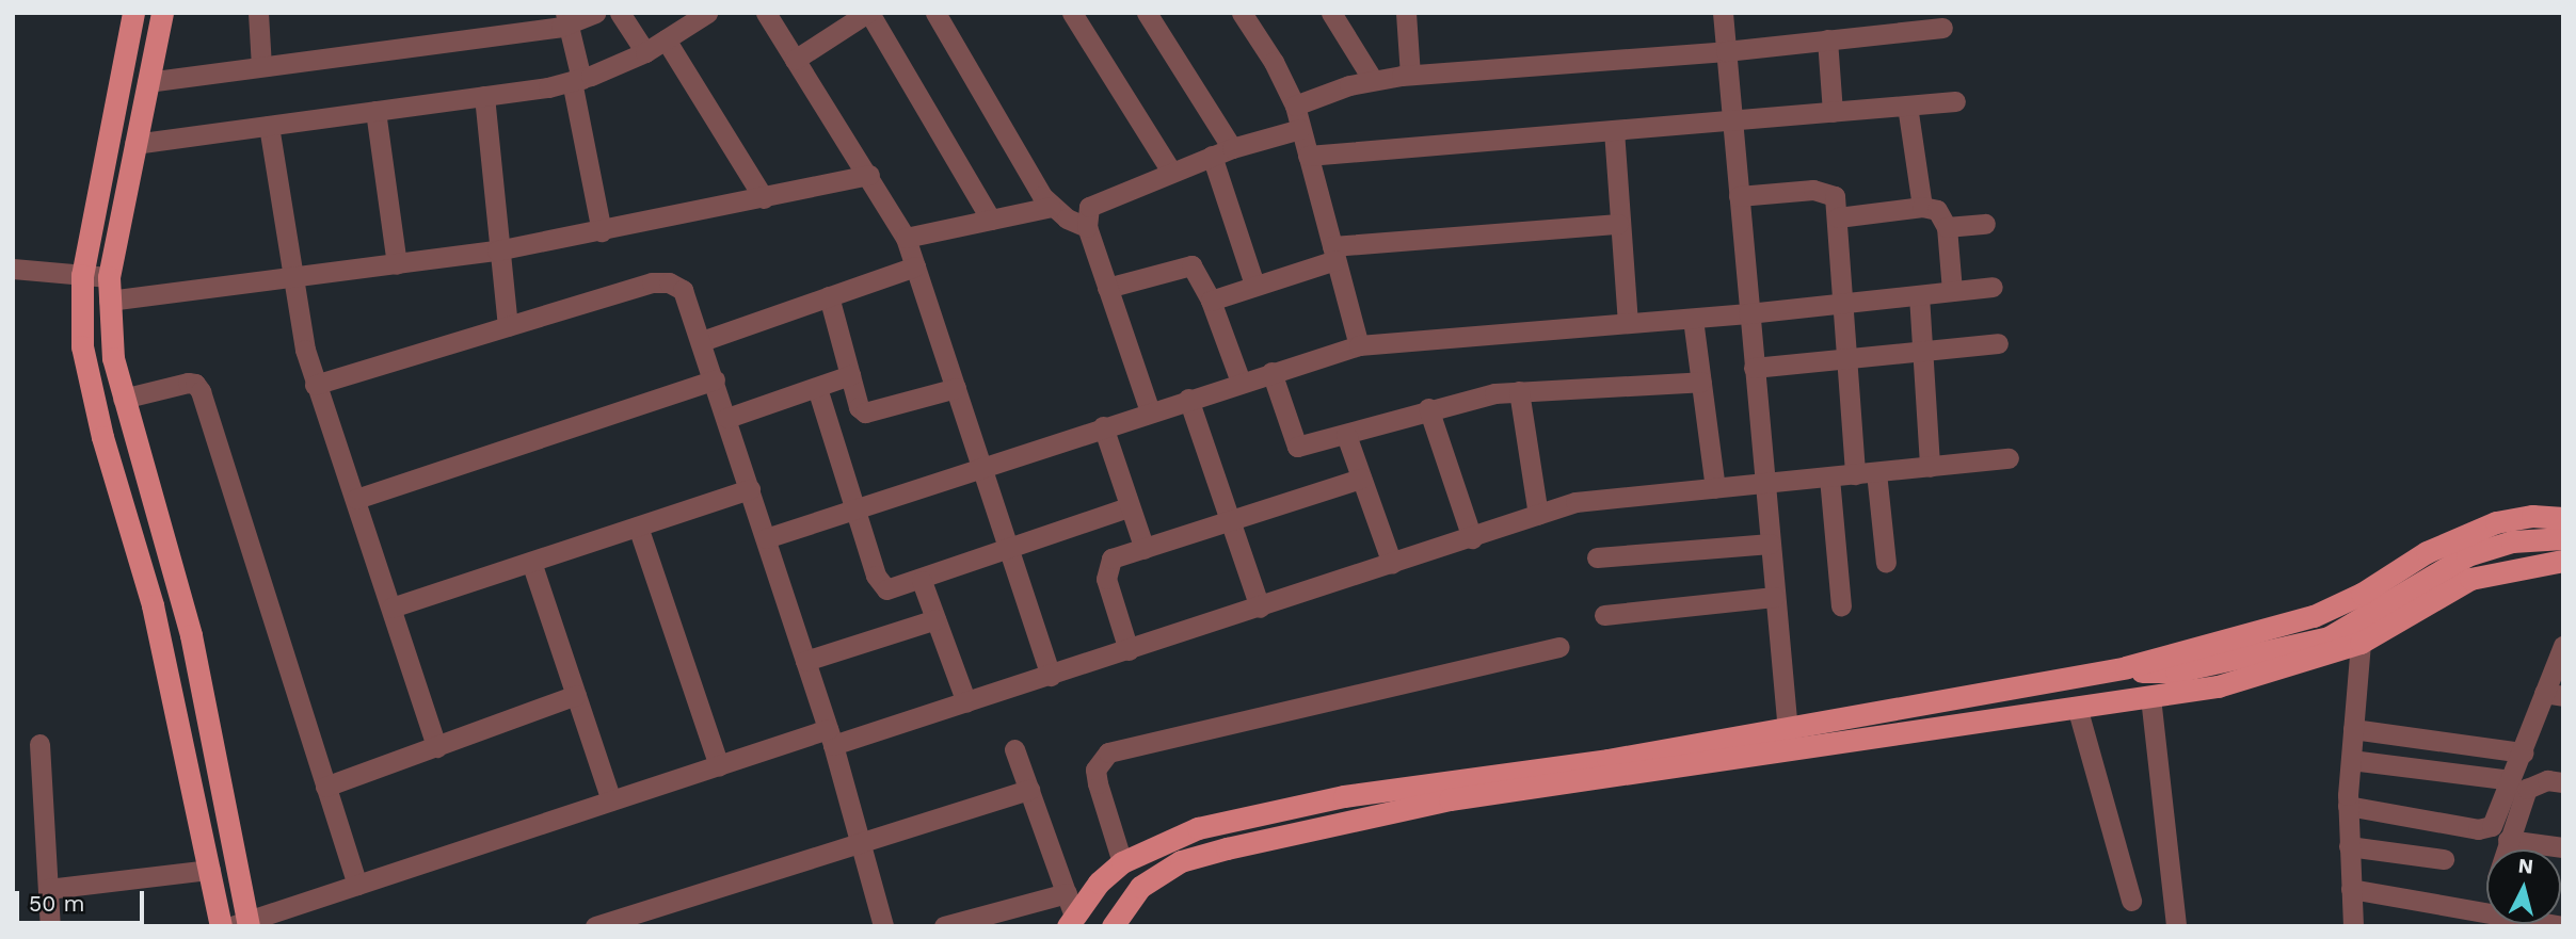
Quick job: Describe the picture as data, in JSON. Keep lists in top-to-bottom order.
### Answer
{
  "scale_bar": "50 m",
  "north": "top"
}
